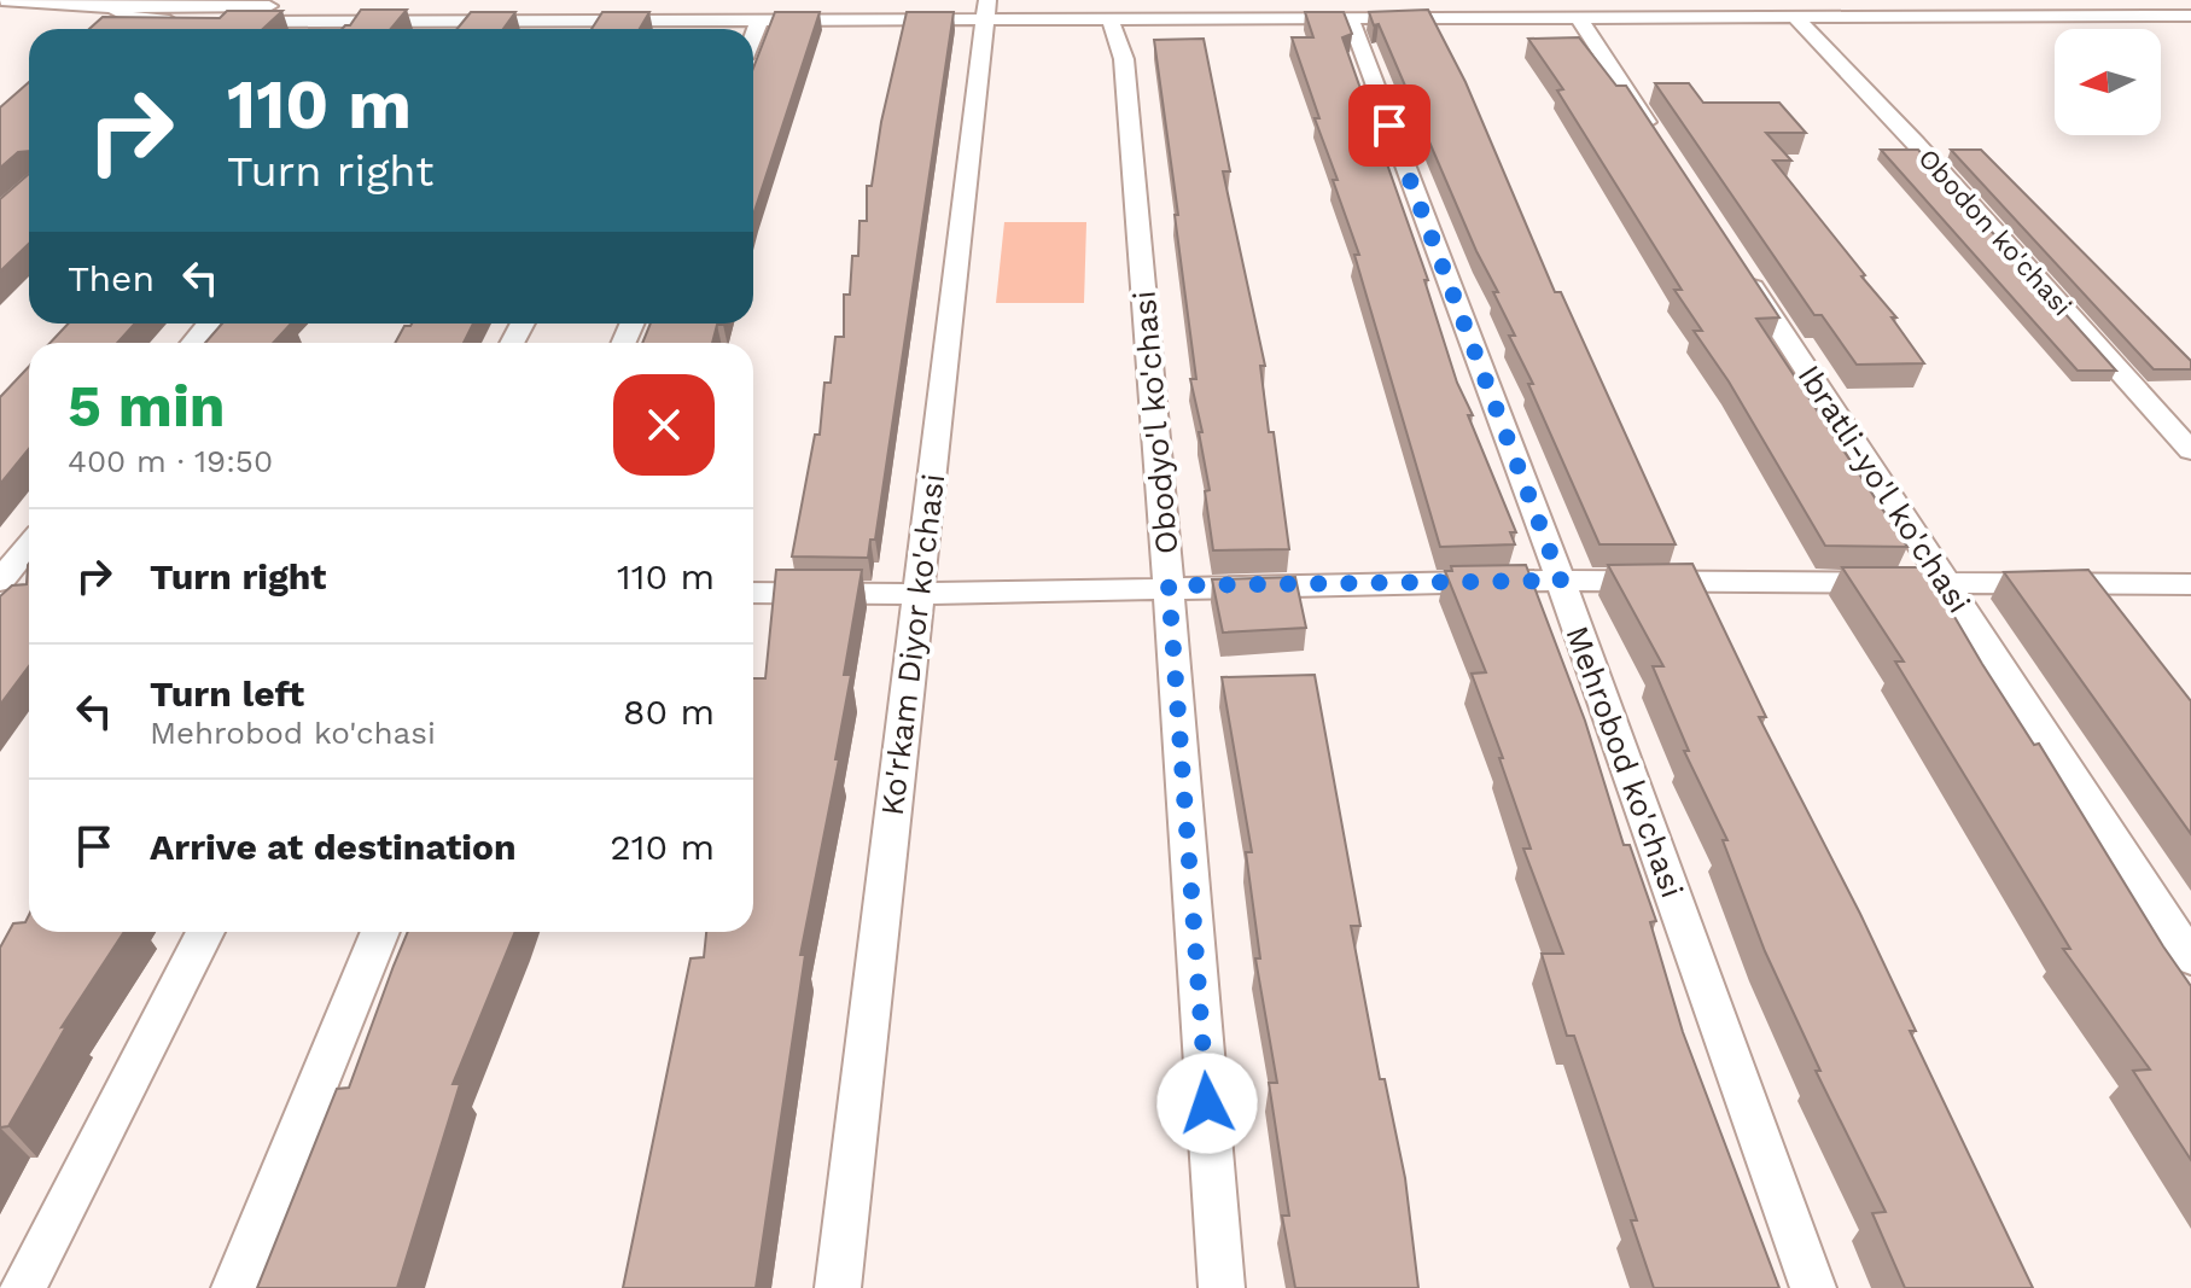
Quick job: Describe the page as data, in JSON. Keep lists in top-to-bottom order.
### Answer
{
  "streets": {
    "street": [
      "Obodon ko'chasi",
      "Obodyo'l ko'chasi",
      "Ibratli-yo'l ko'chasi",
      "Ko'rkam Diyor ko'chasi",
      "Mehrobod ko'chasi"
    ]
  },
  "north": "left",
  "page": {
    "turn": ["110 m", "Turn right"],
    "then": "Then",
    "heading": ["5 min", "400 m · 19:50"],
    "list": [
      {
        "name": "Turn right",
        "value": "110 m"
      },
      {
        "name": "Turn left",
        "note": "Mehrobod ko'chasi",
        "value": "80 m"
      },
      {
        "name": "Arrive at destination",
        "value": "210 m"
      }
    ]
  }
}
